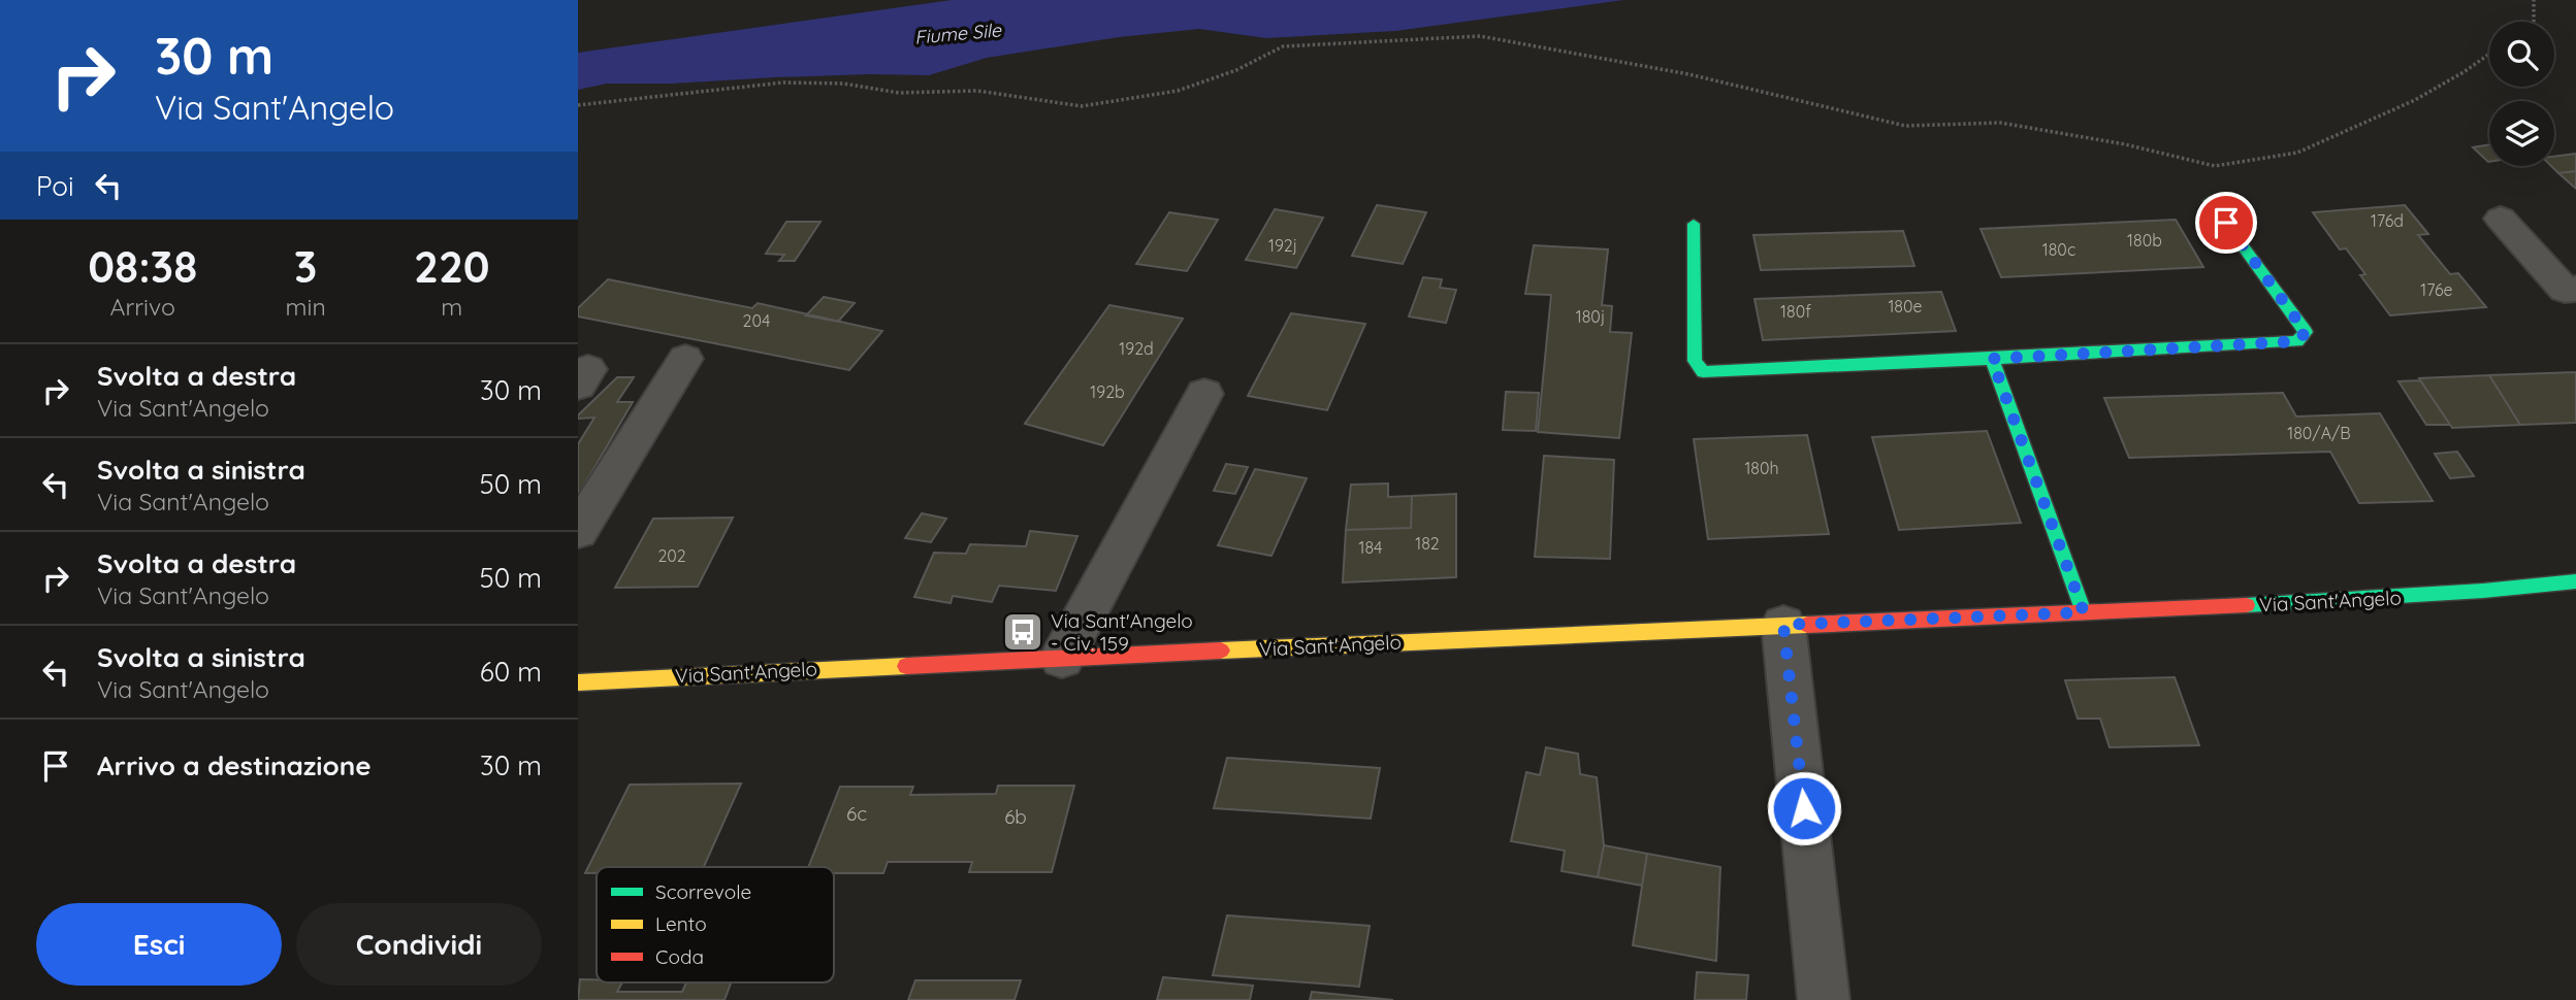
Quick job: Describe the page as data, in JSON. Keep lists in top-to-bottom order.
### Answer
{
  "streets": {
    "street": ["Via Sant'Angelo"]
  },
  "water": ["Fiume Sile"],
  "places": {
    "bus stop": ["Via Sant'Angelo - Civ. 159"]
  },
  "house_numbers": [
    "176d",
    "180b",
    "192j",
    "180c",
    "176e",
    "180e",
    "180f",
    "180j",
    "204",
    "192d",
    "192b",
    "180/A/B",
    "180h",
    "182",
    "184",
    "202",
    "6c",
    "6b"
  ],
  "legend": ["Scorrevole", "Lento", "Coda"],
  "page": {
    "turn": ["30 m", "Via Sant'Angelo"],
    "then": "Poi",
    "eta": [
      "08:38",
      "Arrivo",
      "3",
      "min",
      "220",
      "m"
    ],
    "list": [
      {
        "name": "Svolta a destra",
        "note": "Via Sant'Angelo",
        "value": "30 m"
      },
      {
        "name": "Svolta a sinistra",
        "note": "Via Sant'Angelo",
        "value": "50 m"
      },
      {
        "name": "Svolta a destra",
        "note": "Via Sant'Angelo",
        "value": "50 m"
      },
      {
        "name": "Svolta a sinistra",
        "note": "Via Sant'Angelo",
        "value": "60 m"
      },
      {
        "name": "Arrivo a destinazione",
        "value": "30 m"
      }
    ],
    "buttons": ["Esci", "Condividi"]
  }
}
